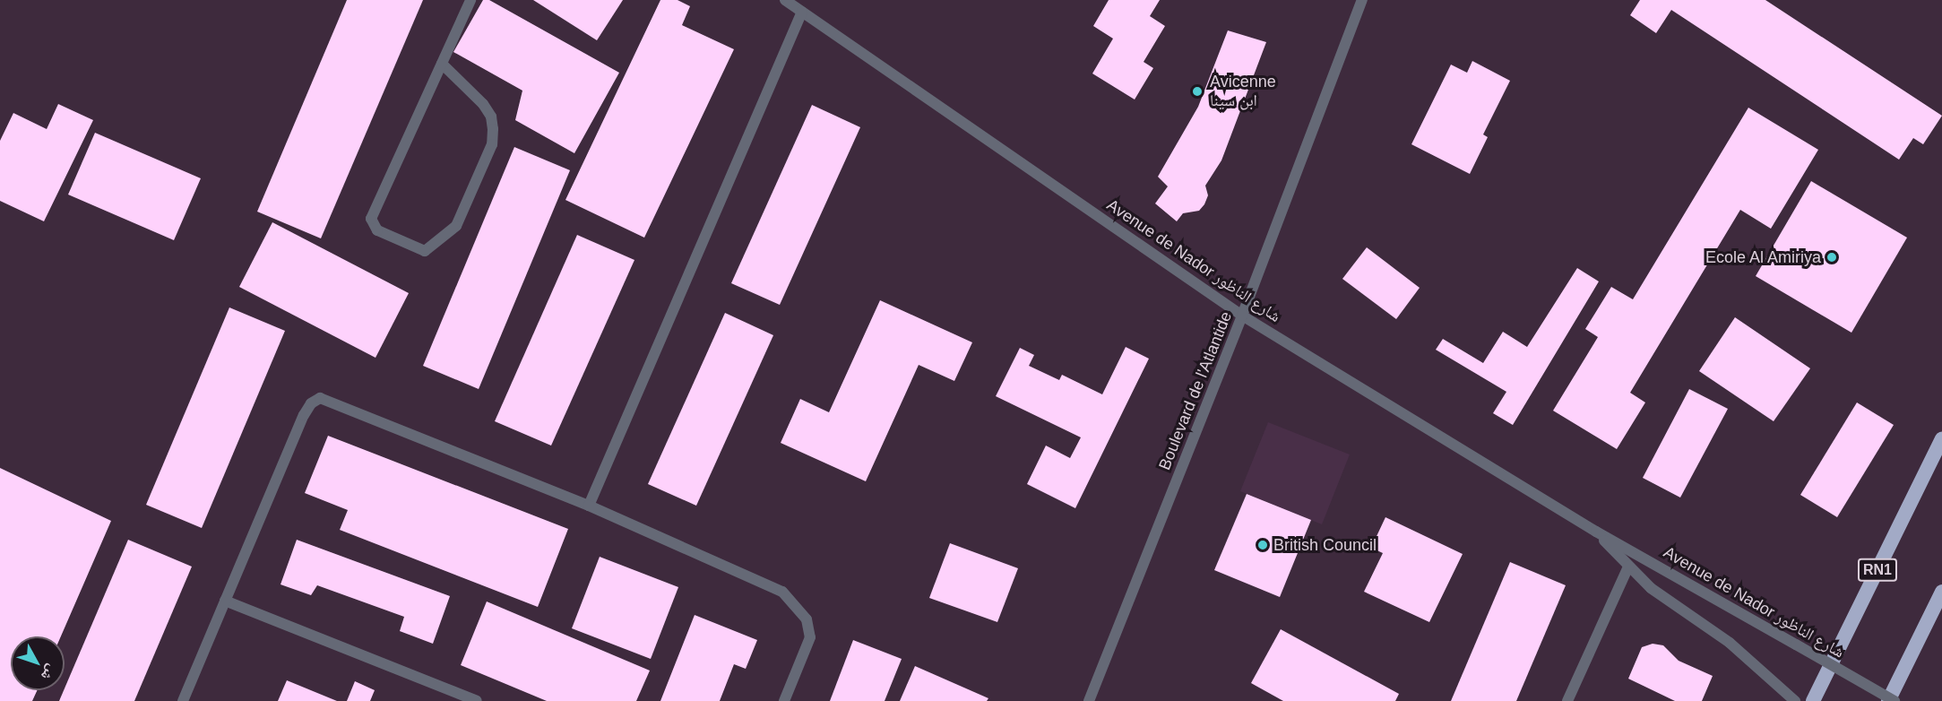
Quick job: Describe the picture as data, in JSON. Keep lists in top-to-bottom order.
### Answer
{
  "streets": {
    "highway": ["RN1"],
    "street": ["Avenue de Nador شارع الناظور", "Boulevard de l'Atlantide"]
  },
  "crossings": [
    ["Avenue de Nador شارع الناظور", "Boulevard de l'Atlantide"]
  ],
  "places": ["Avicenne ابن سينا", "Ecole Al Amiriya", "British Council"],
  "north": "bottom right"
}
